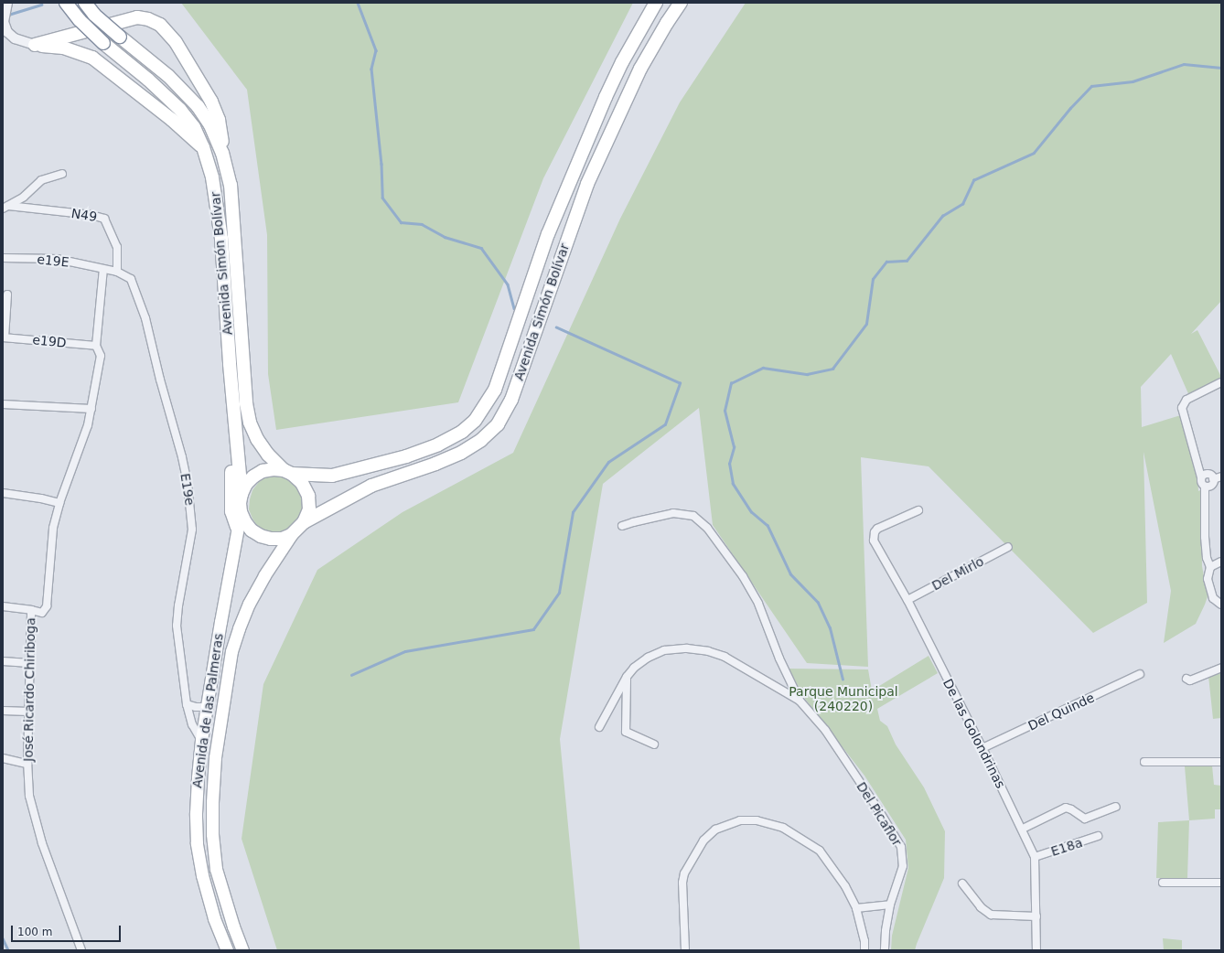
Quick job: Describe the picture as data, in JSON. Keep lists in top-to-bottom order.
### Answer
{
  "streets": {
    "highway": ["Avenida Simón Bolívar"],
    "main road": ["Avenida de las Palmeras"],
    "street": [
      "N49",
      "e19E",
      "e19D",
      "E19e",
      "Del Mirlo",
      "José Ricardo Chiriboga",
      "Del Quinde",
      "De las Golondrinas",
      "Del Picaflor",
      "E18a"
    ]
  },
  "crossings": [
    ["N49", "e19E"],
    ["e19E", "E19e"],
    ["e19E", "José Ricardo Chiriboga"],
    ["Avenida Simón Bolívar", "Avenida de las Palmeras"],
    ["e19D", "José Ricardo Chiriboga"],
    ["E19e", "Avenida de las Palmeras"],
    ["Del Mirlo", "De las Golondrinas"],
    ["Del Quinde", "De las Golondrinas"],
    ["De las Golondrinas", "E18a"]
  ],
  "parks": ["Parque Municipal (240220)"],
  "scale_bar": "100 m"
}
